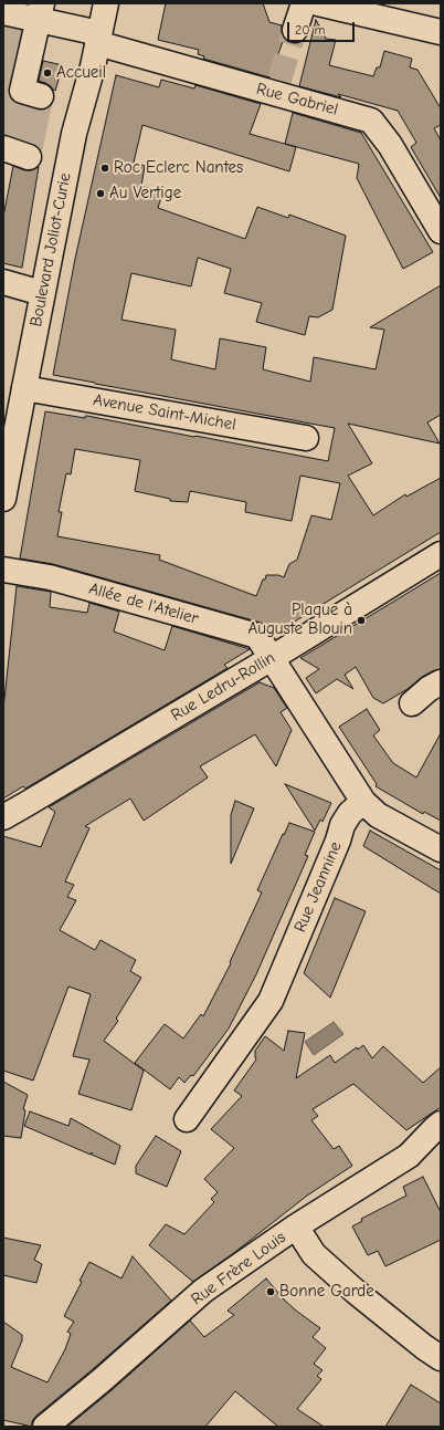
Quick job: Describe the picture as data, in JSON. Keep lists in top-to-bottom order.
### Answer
{
  "streets": {
    "street": [
      "Rue Gabriel",
      "Boulevard Joliot-Curie",
      "Avenue Saint-Michel",
      "Allée de l'Atelier",
      "Rue Ledru-Rollin",
      "Rue Jeannine",
      "Rue Frère Louis"
    ]
  },
  "crossings": [
    ["Rue Gabriel", "Boulevard Joliot-Curie"],
    ["Boulevard Joliot-Curie", "Avenue Saint-Michel"],
    ["Allée de l'Atelier", "Rue Ledru-Rollin"]
  ],
  "places": [
    "Accueil",
    "Roc Eclerc Nantes",
    "Au Vertige",
    "Plaque à Auguste Blouin",
    "Bonne Garde"
  ],
  "scale_bar": "20 m"
}
